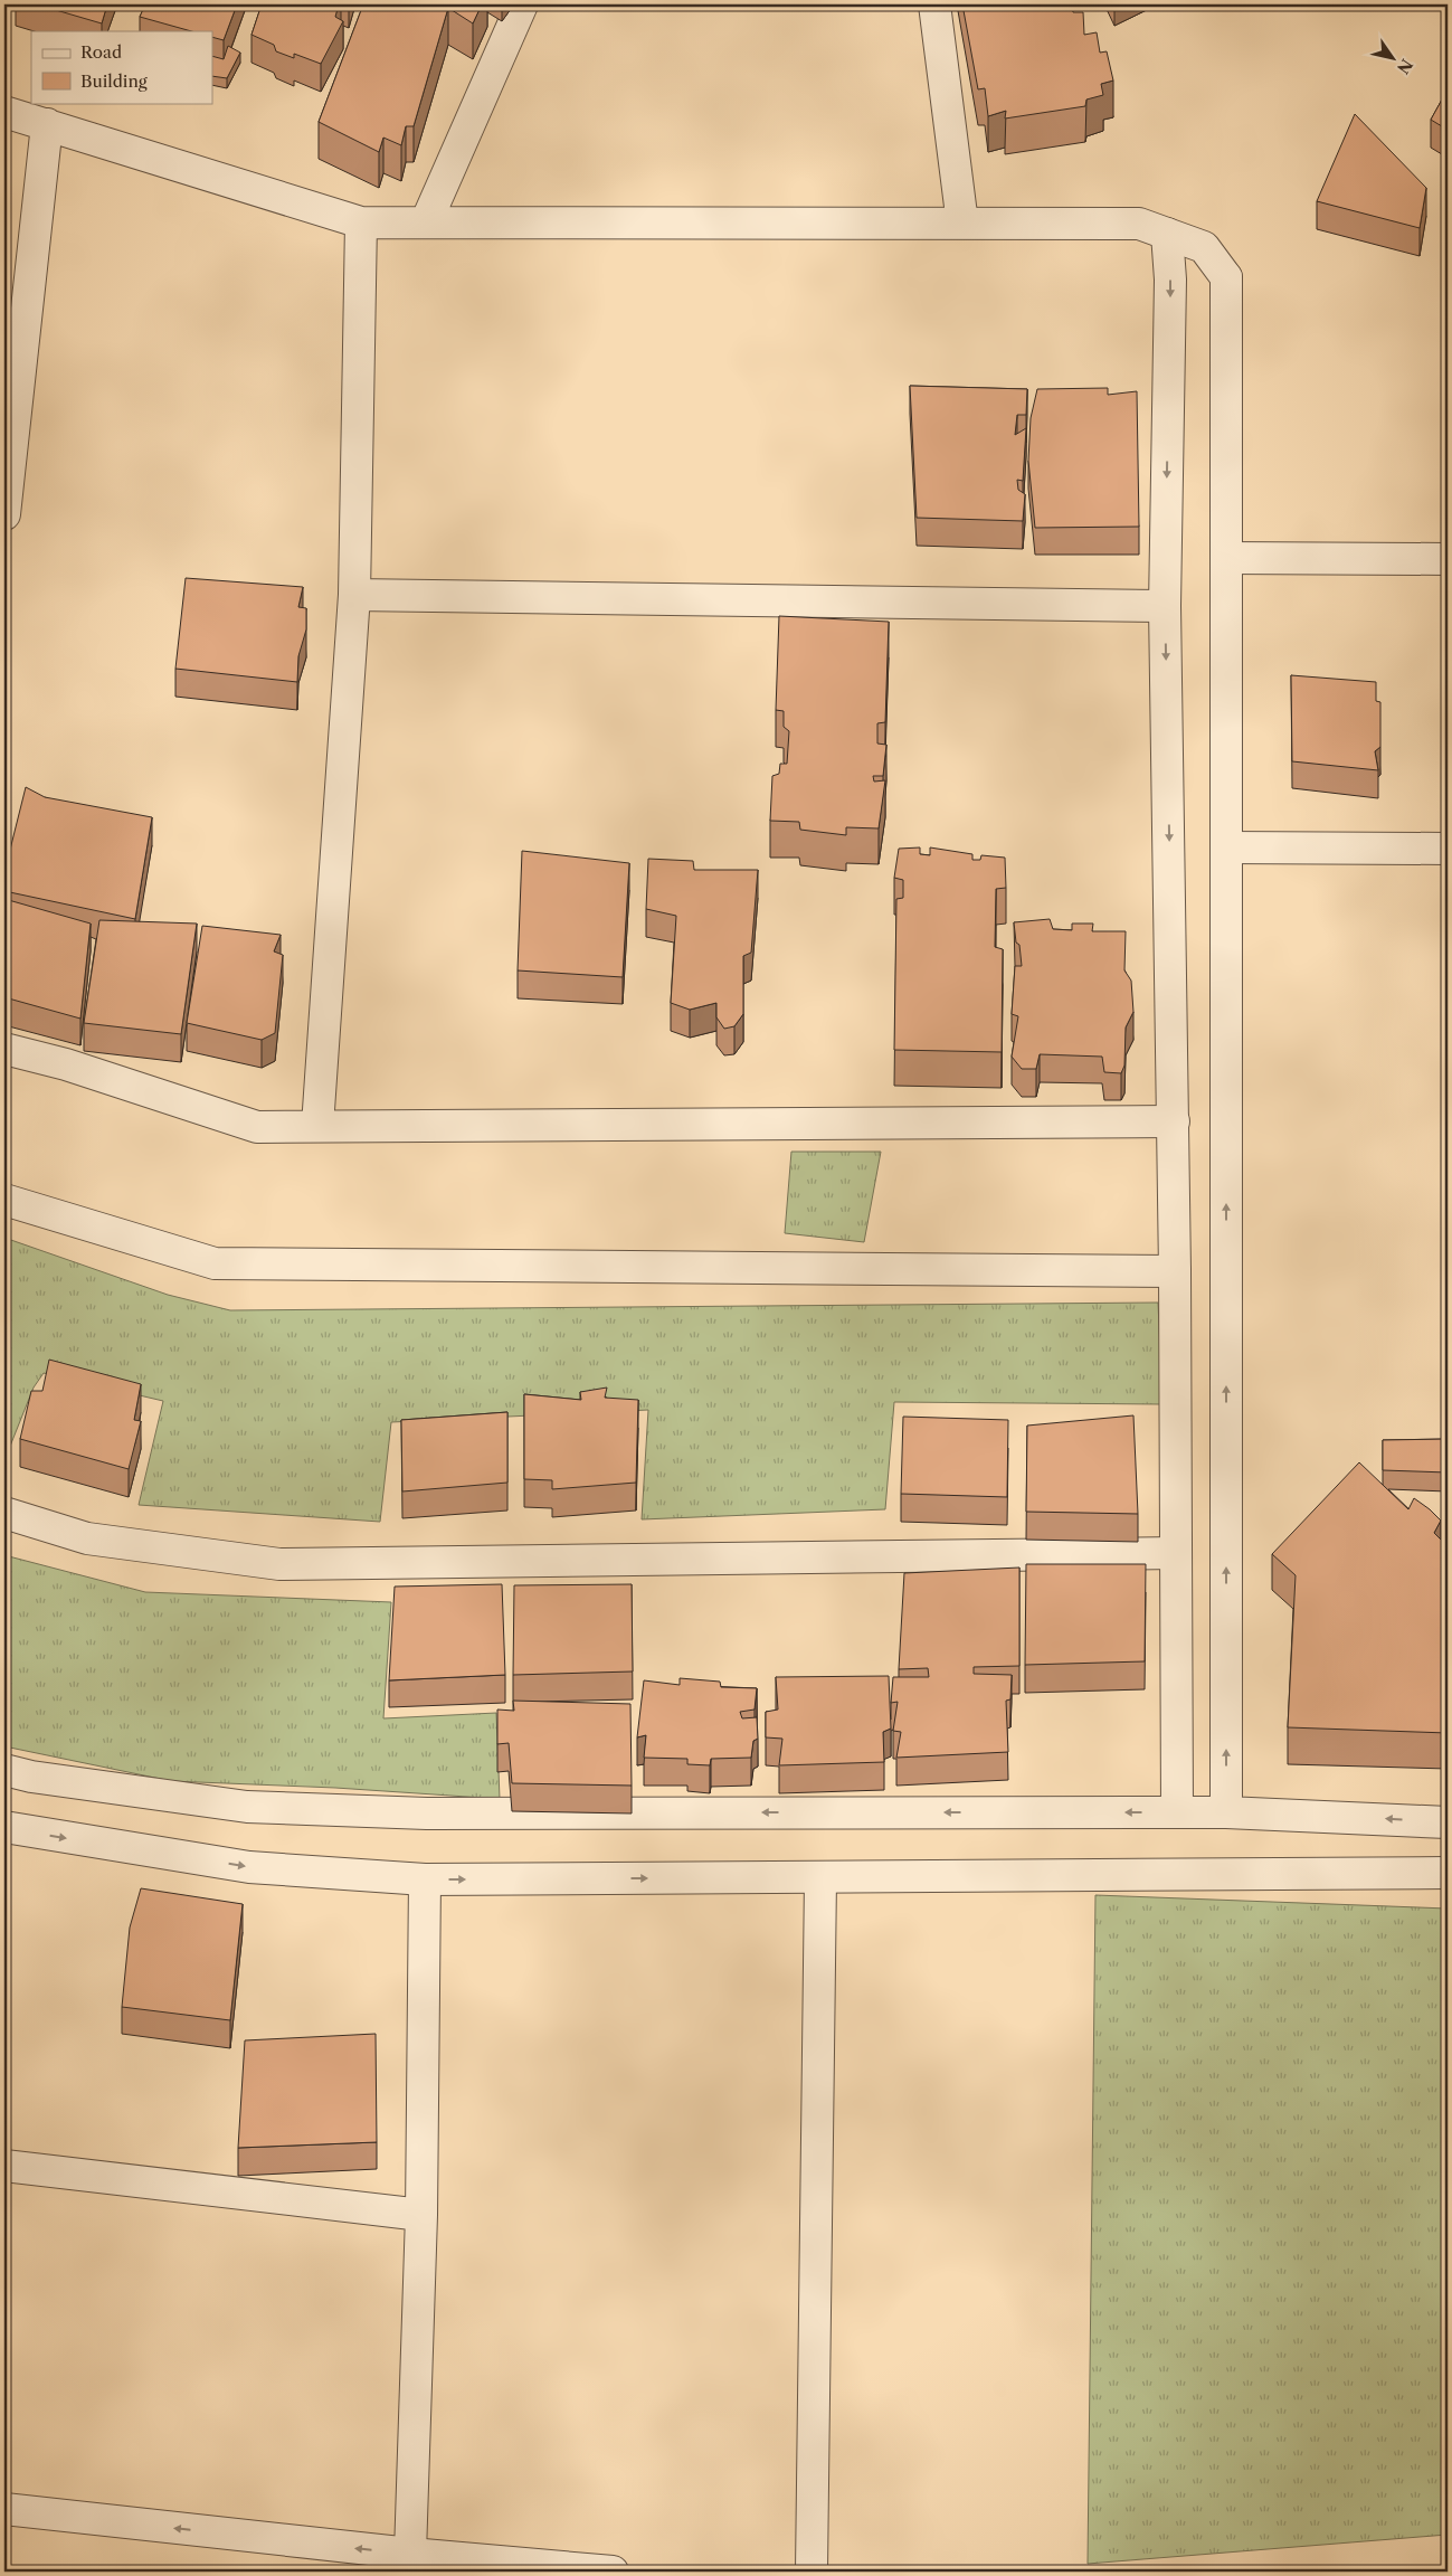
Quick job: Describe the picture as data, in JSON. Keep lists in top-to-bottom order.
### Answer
{
  "legend": ["Road", "Building"],
  "north": "bottom right"
}
